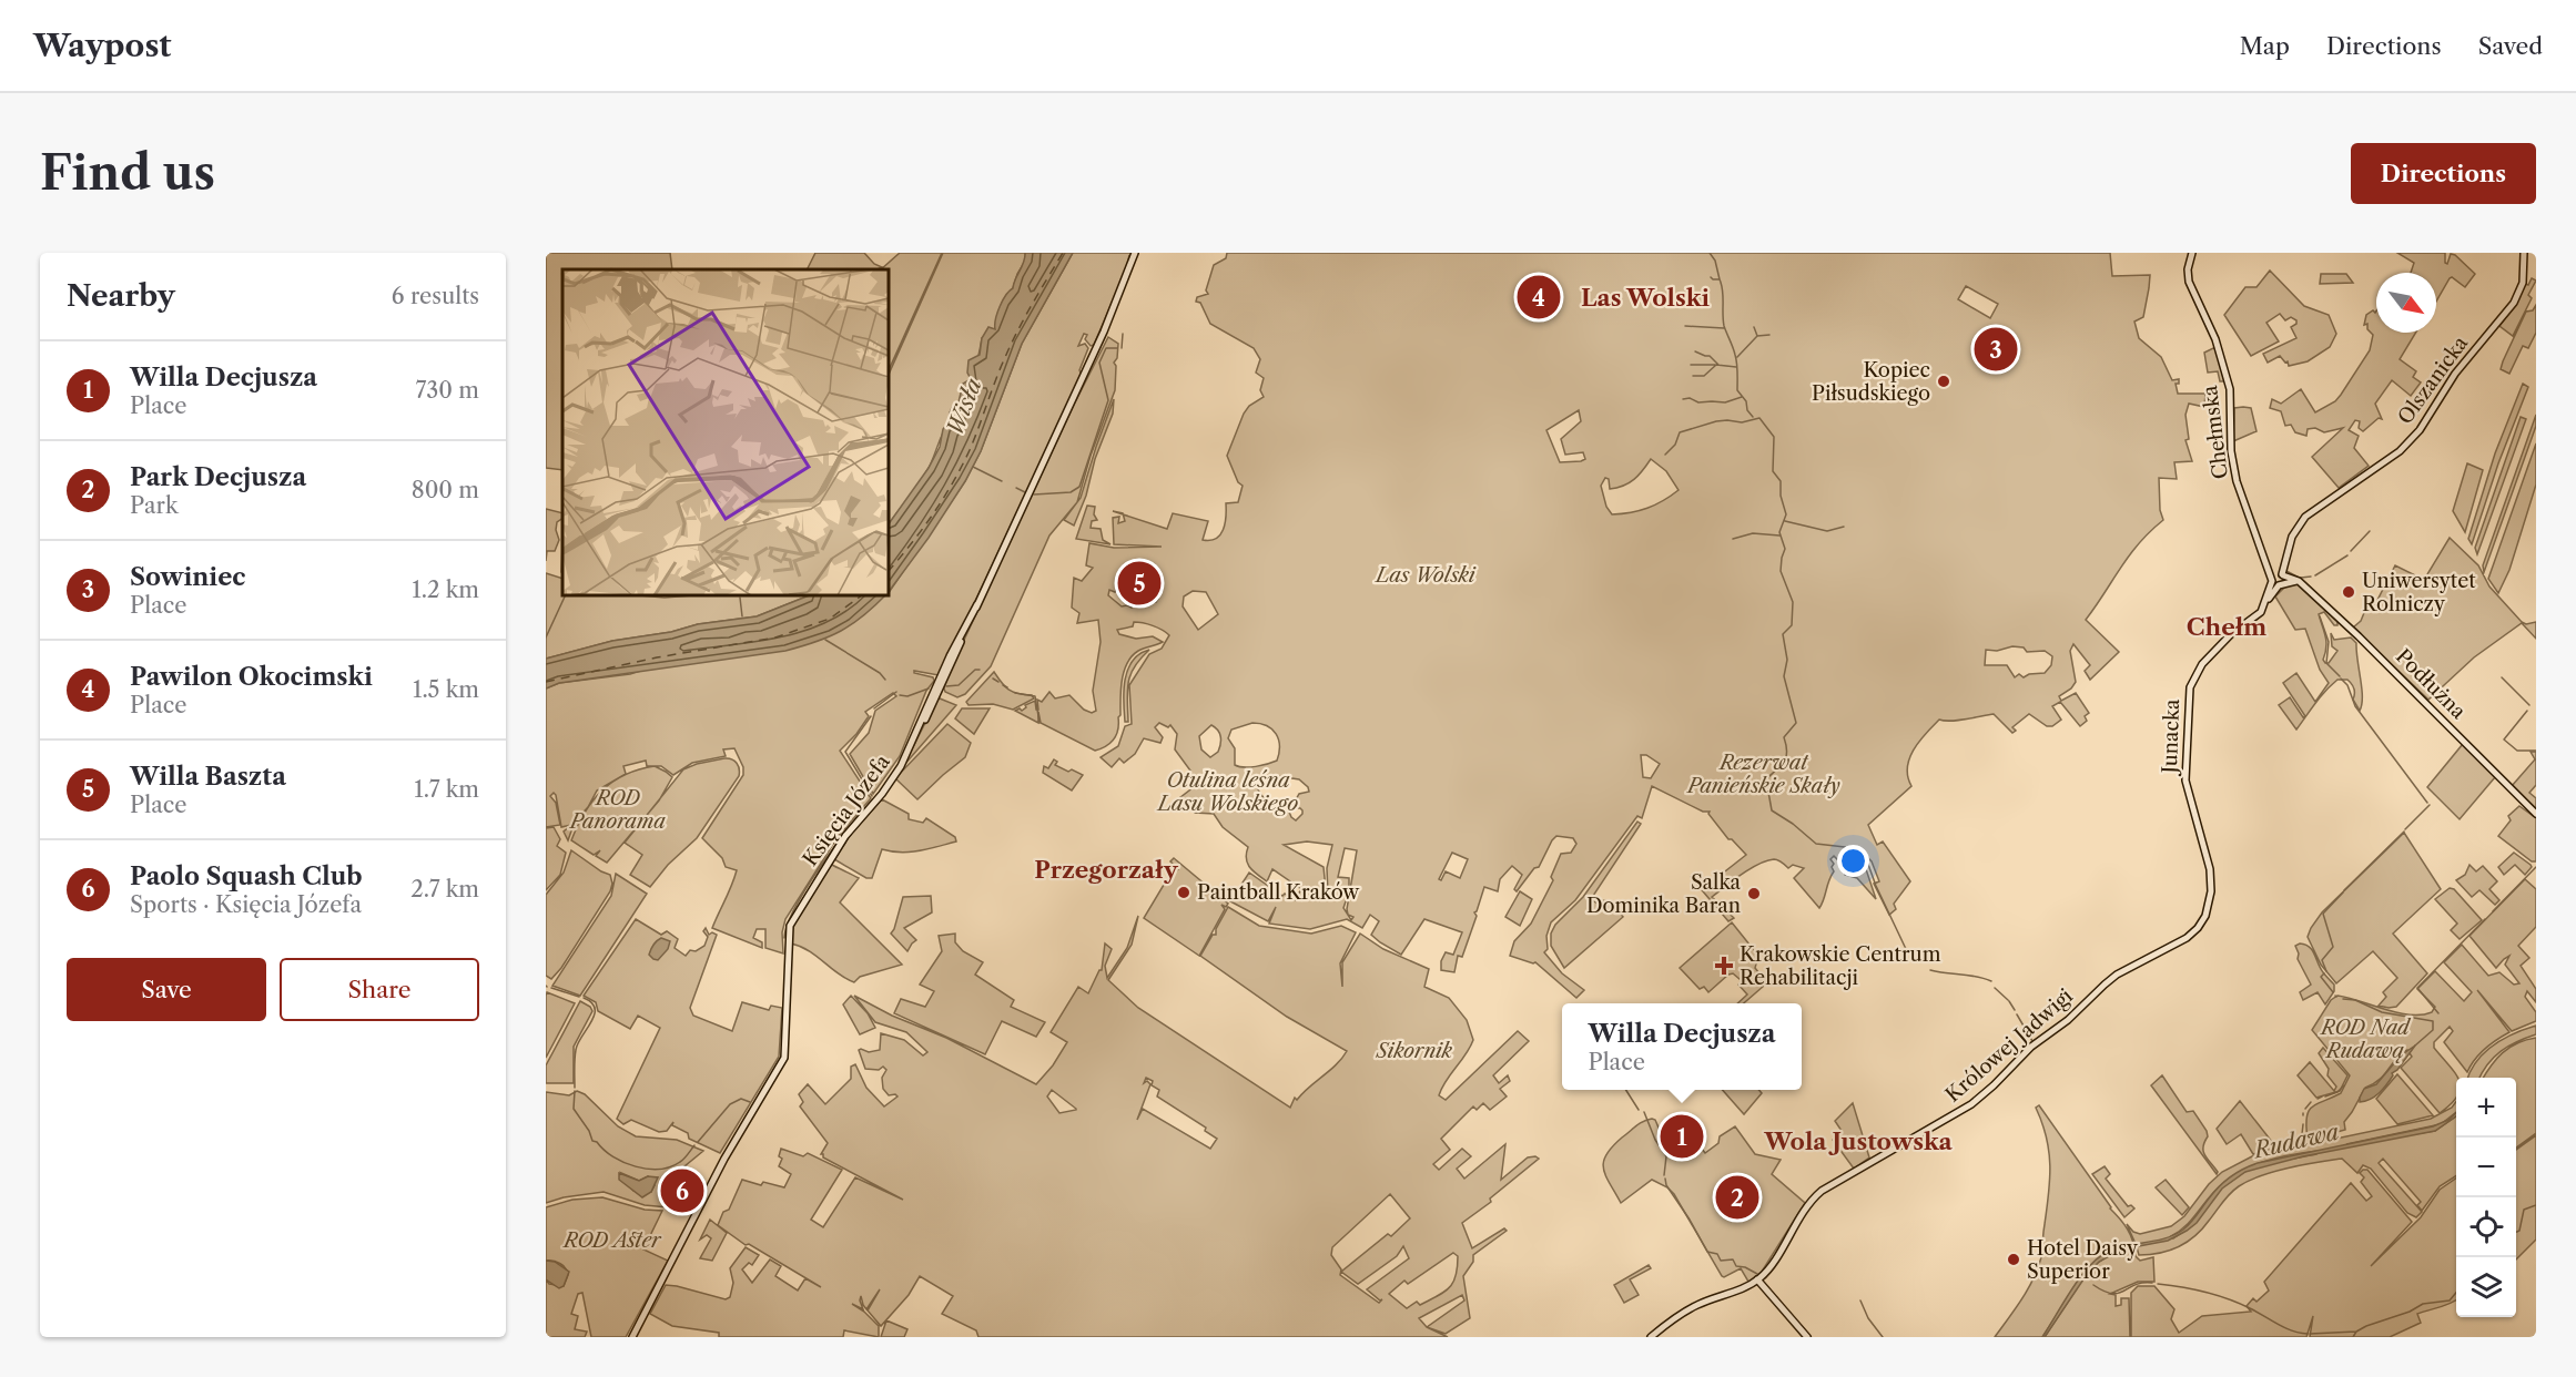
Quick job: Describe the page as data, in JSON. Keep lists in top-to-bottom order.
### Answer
{
  "streets": {
    "street": [
      "Olszanicka",
      "Chełmska",
      "Podłużna",
      "Junacka",
      "Księcia Józefa",
      "Królowej Jadwigi"
    ]
  },
  "crossings": [
    ["Olszanicka", "Chełmska"],
    ["Olszanicka", "Podłużna"],
    ["Chełmska", "Podłużna"],
    ["Junacka", "Królowej Jadwigi"]
  ],
  "districts": [
    "Las Wolski",
    "Chełm",
    "Przegorzały",
    "Wola Justowska"
  ],
  "water": ["Wisła", "Rudawa"],
  "parks": [
    "Las Wolski",
    "Rezerwat Panieńskie Skały",
    "Otulina leśna Lasu Wolskiego",
    "ROD Panorama",
    "ROD Nad Rudawą",
    "Sikornik",
    "ROD Aster"
  ],
  "places": {
    "other": [
      "Kopiec Piłsudskiego",
      "Uniwersytet Rolniczy",
      "Paintball Kraków",
      "Salka Dominika Baran",
      "Hotel Daisy Superior"
    ],
    "health": ["Krakowskie Centrum Rehabilitacji"]
  },
  "north": "bottom right",
  "page": {
    "header": "Waypost",
    "nav": ["Map", "Directions", "Saved"],
    "buttons": [
      "Directions",
      ["Save", "Share"]
    ],
    "title": "Find us",
    "heading": ["Nearby", "6 results"],
    "pins": [
      "4",
      "3",
      "5",
      "1",
      "6",
      "2"
    ],
    "list": [
      {
        "mark": "1",
        "name": "Willa Decjusza",
        "note": "Place",
        "value": "730 m"
      },
      {
        "mark": "2",
        "name": "Park Decjusza",
        "note": "Park",
        "value": "800 m"
      },
      {
        "mark": "3",
        "name": "Sowiniec",
        "note": "Place",
        "value": "1.2 km"
      },
      {
        "mark": "4",
        "name": "Pawilon Okocimski",
        "note": "Place",
        "value": "1.5 km"
      },
      {
        "mark": "5",
        "name": "Willa Baszta",
        "note": "Place",
        "value": "1.7 km"
      },
      {
        "mark": "6",
        "name": "Paolo Squash Club",
        "note": "Sports · Księcia Józefa",
        "value": "2.7 km"
      }
    ],
    "popup": ["Willa Decjusza", "Place"],
    "map_buttons": ["+", "−"]
  }
}
